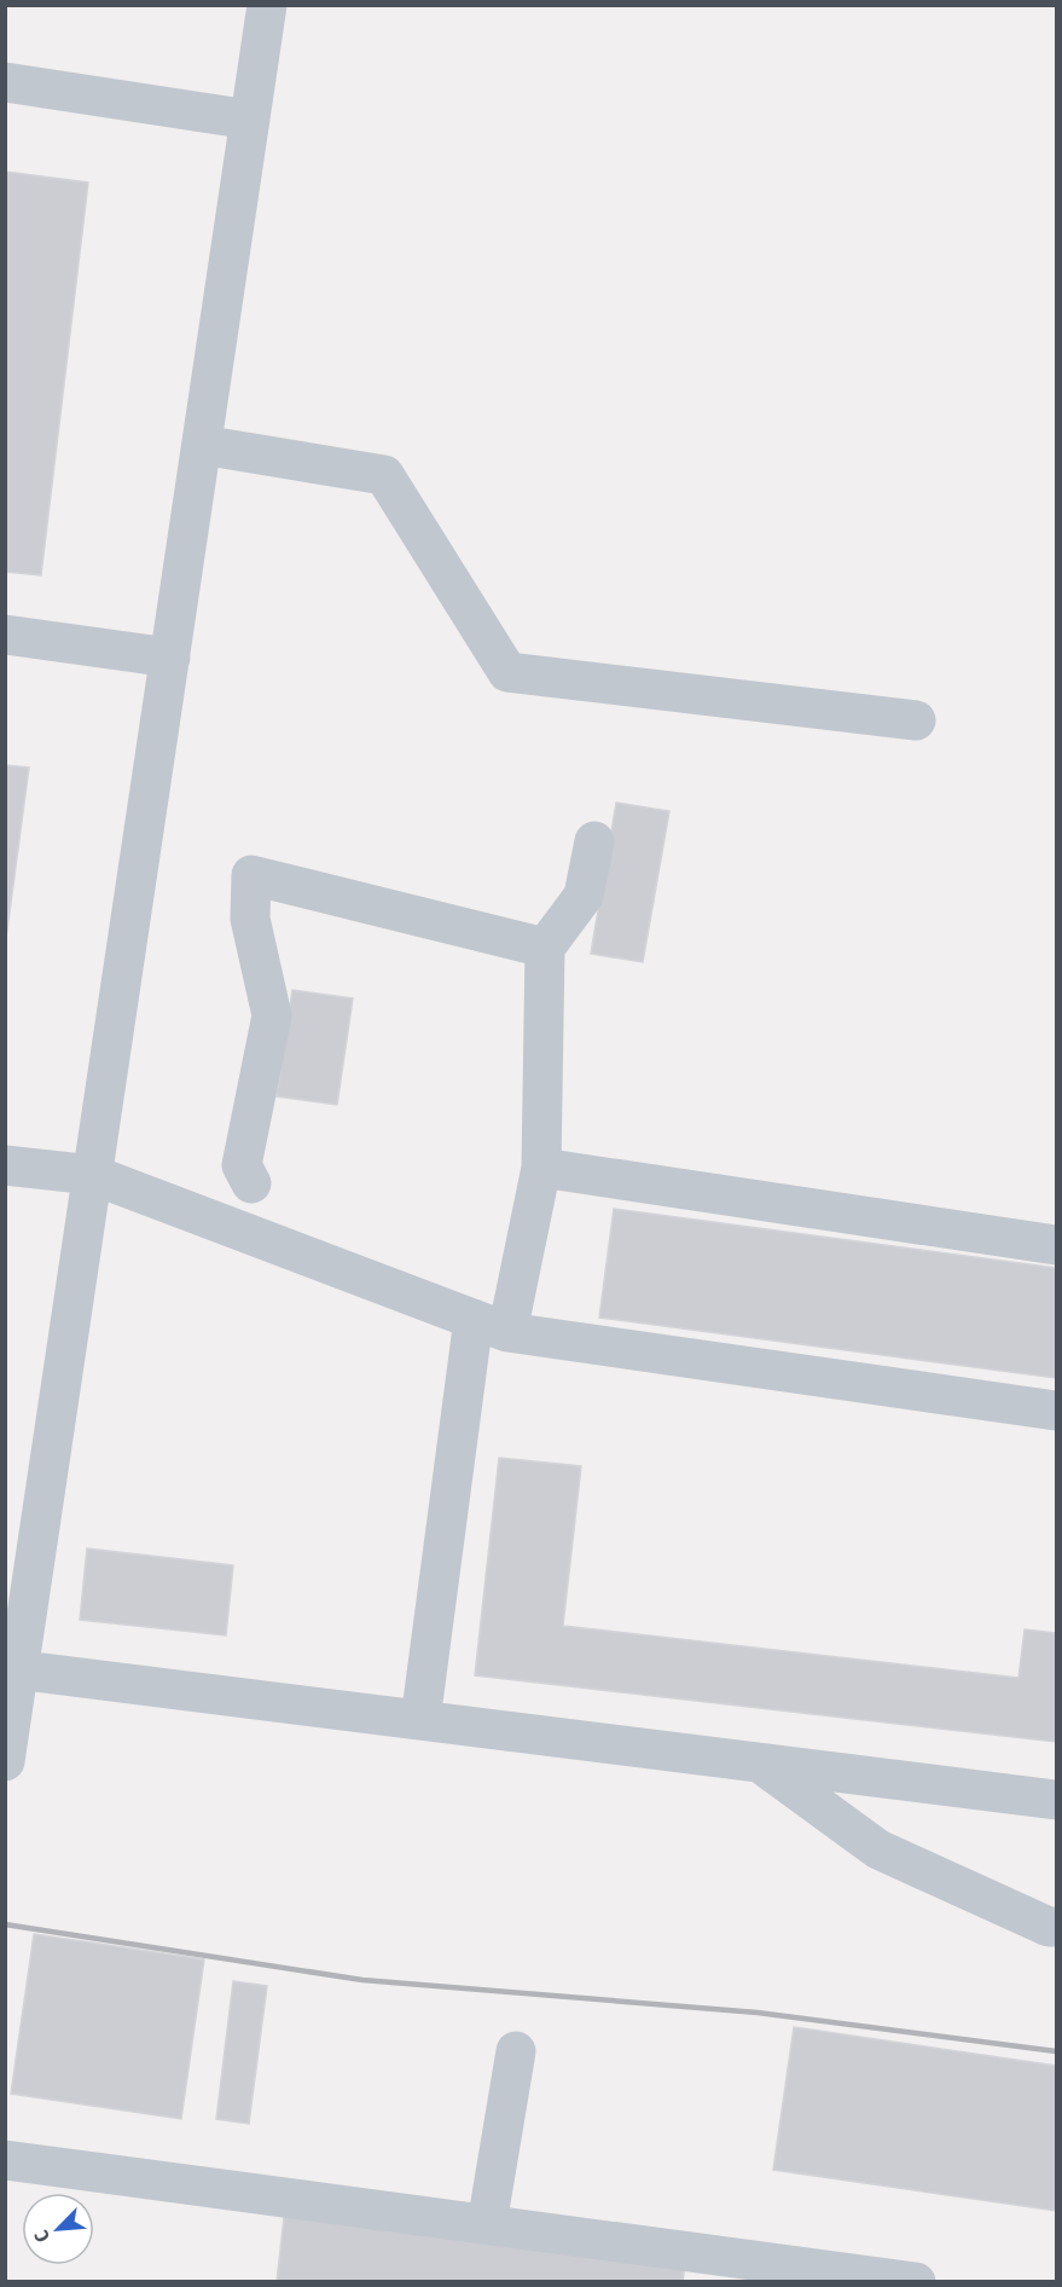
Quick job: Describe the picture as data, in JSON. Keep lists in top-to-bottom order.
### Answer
{
  "north": "bottom left"
}
